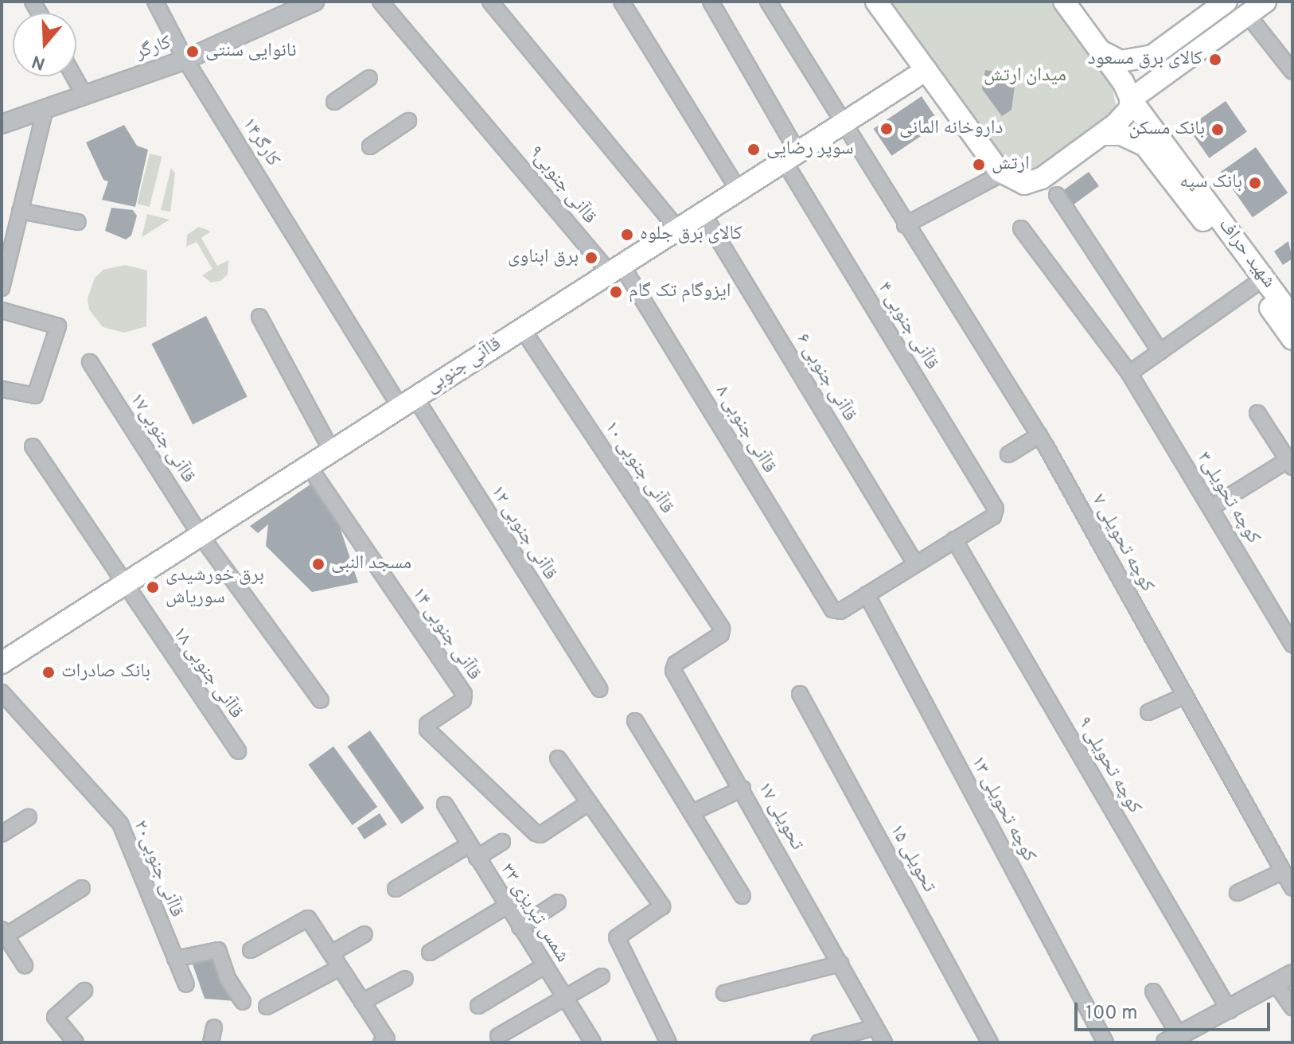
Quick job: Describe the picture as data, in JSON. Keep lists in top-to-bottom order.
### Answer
{
  "streets": {
    "main road": ["شهید حراف", "قاآنی جنوبی"],
    "street": [
      "کارگر",
      "کارگر۱۴",
      "قاآنی جنوبی۹",
      "قاآنی جنوبی ۴",
      "قاآنی جنوبی ۶",
      "قاآنی جنوبی ۸",
      "قاآنی جنوبی۱۷",
      "قاآنی جنوبی ۱۰",
      "کوچه تحویلی۳",
      "قاآنی جنوبی ۱۲",
      "کوچه تحویلی ۷",
      "قاآنی جنوبی ۱۴",
      "قاآنی جنوبی ۱۸",
      "کوچه تحویلی ۹",
      "کوچه تحویلی ۱۳",
      "تحویلی ۱۷",
      "تحویلی ۱۵",
      "۲۰قاآنی جنوبی",
      "شمس تبریزی ۳۳"
    ]
  },
  "crossings": [
    ["کارگر", "کارگر۱۴"],
    ["کارگر۱۴", "قاآنی جنوبی ۱۲"],
    ["قاآنی جنوبی۹", "قاآنی جنوبی"],
    ["قاآنی جنوبی۹", "قاآنی جنوبی ۸"],
    ["قاآنی جنوبی ۴", "قاآنی جنوبی"],
    ["قاآنی جنوبی ۴", "کوچه تحویلی ۹"],
    ["قاآنی جنوبی", "قاآنی جنوبی ۶"],
    ["قاآنی جنوبی", "قاآنی جنوبی ۸"],
    ["قاآنی جنوبی", "قاآنی جنوبی۱۷"],
    ["قاآنی جنوبی", "قاآنی جنوبی ۱۰"],
    ["قاآنی جنوبی", "قاآنی جنوبی ۱۲"],
    ["قاآنی جنوبی", "کوچه تحویلی ۷"],
    ["قاآنی جنوبی", "قاآنی جنوبی ۱۴"],
    ["قاآنی جنوبی", "قاآنی جنوبی ۱۸"],
    ["قاآنی جنوبی ۸", "کوچه تحویلی ۱۳"],
    ["قاآنی جنوبی ۱۰", "تحویلی ۱۷"]
  ],
  "parks": ["میدان ارتش"],
  "places": [
    "نانوایی سنتی",
    "کالای برق مسعود",
    "داروخانه المانی",
    "بانک مسکن",
    "سوپر رضایی",
    "ارتش",
    "بانک سپه",
    "کالای برق جلوه",
    "برق ابناوی",
    "ایزوگام تک گام",
    "مسجد النبی",
    "برق خورشیدی سوریاش",
    "بانک صادرات"
  ],
  "scale_bar": "100 m",
  "north": "bottom"
}
